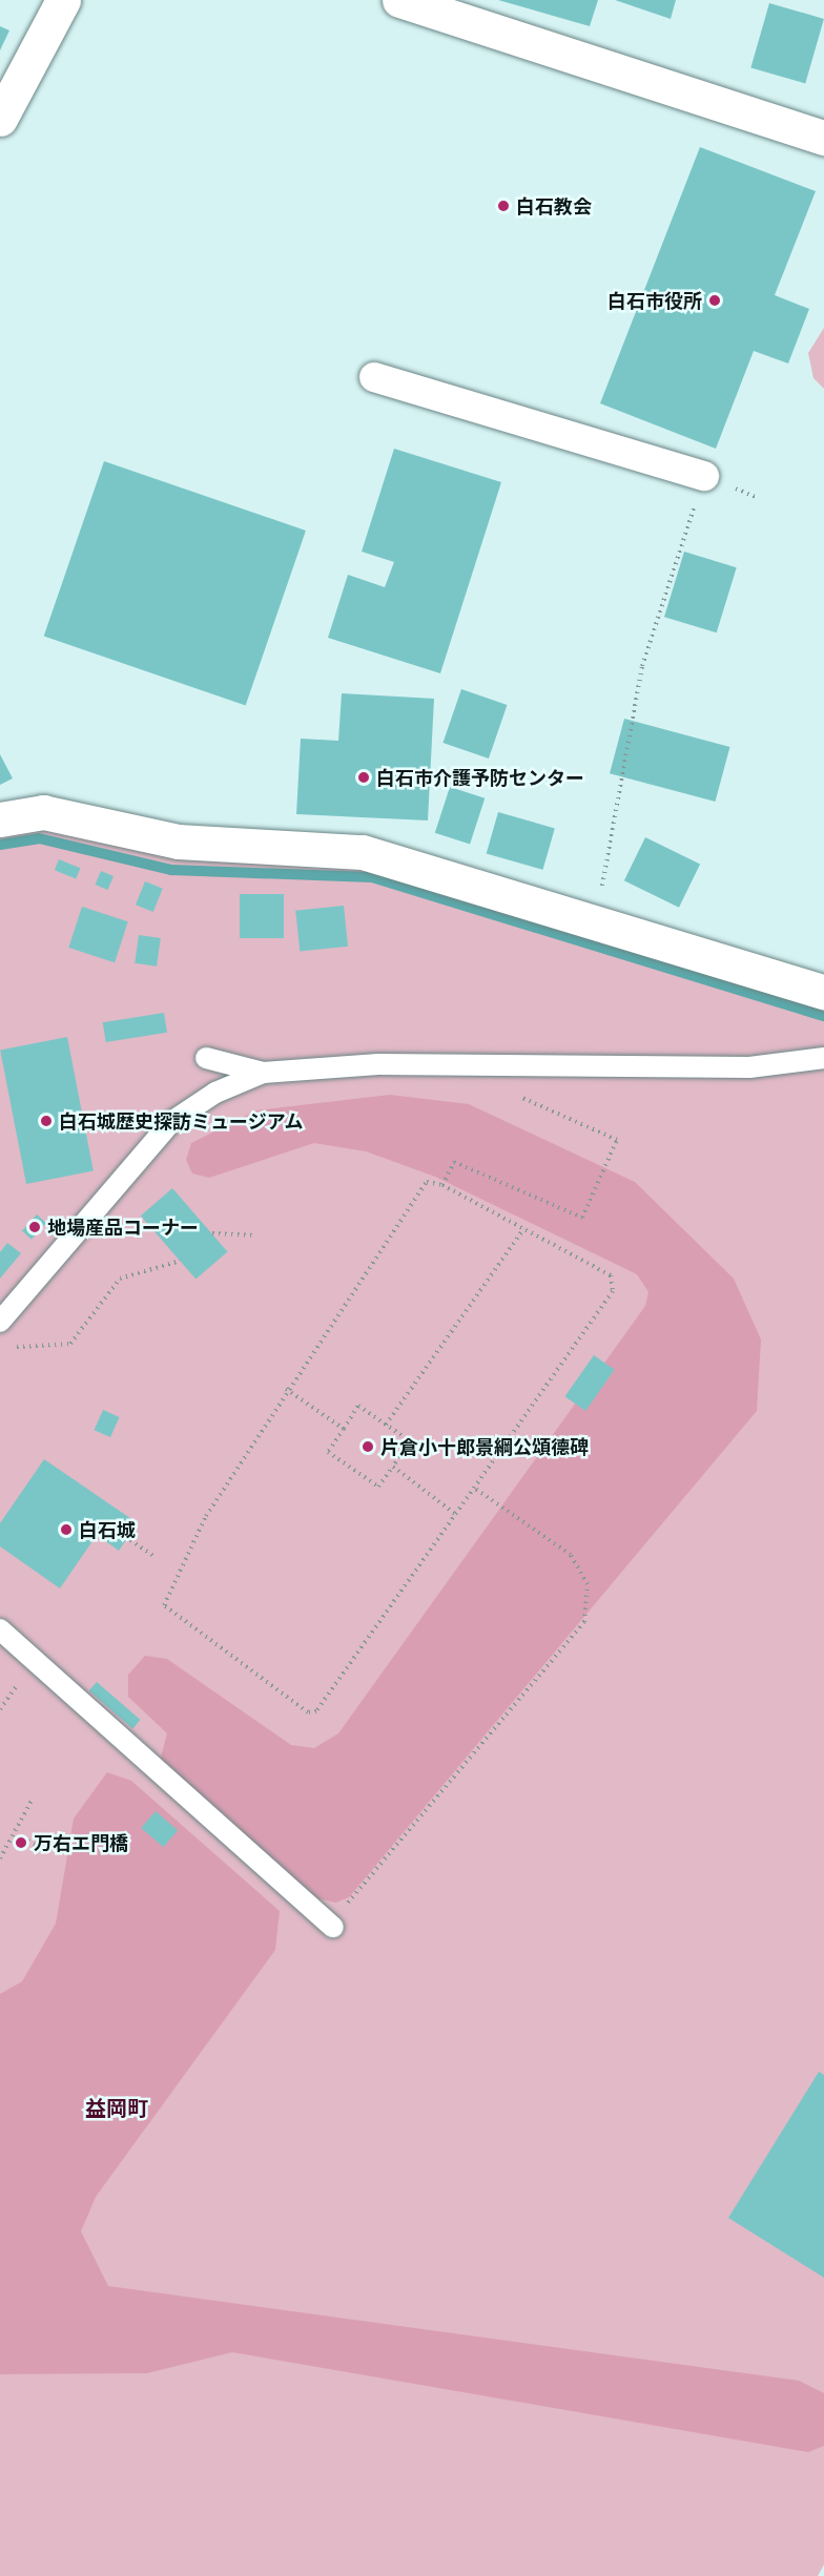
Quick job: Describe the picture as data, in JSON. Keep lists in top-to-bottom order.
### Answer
{
  "districts": ["益岡町"],
  "places": [
    "白石教会",
    "白石市役所",
    "白石市介護予防センター",
    "白石城歴史探訪ミュージアム",
    "地場産品コーナー",
    "片倉小十郎景綱公頌德碑",
    "白石城",
    "万右エ門橋"
  ]
}
